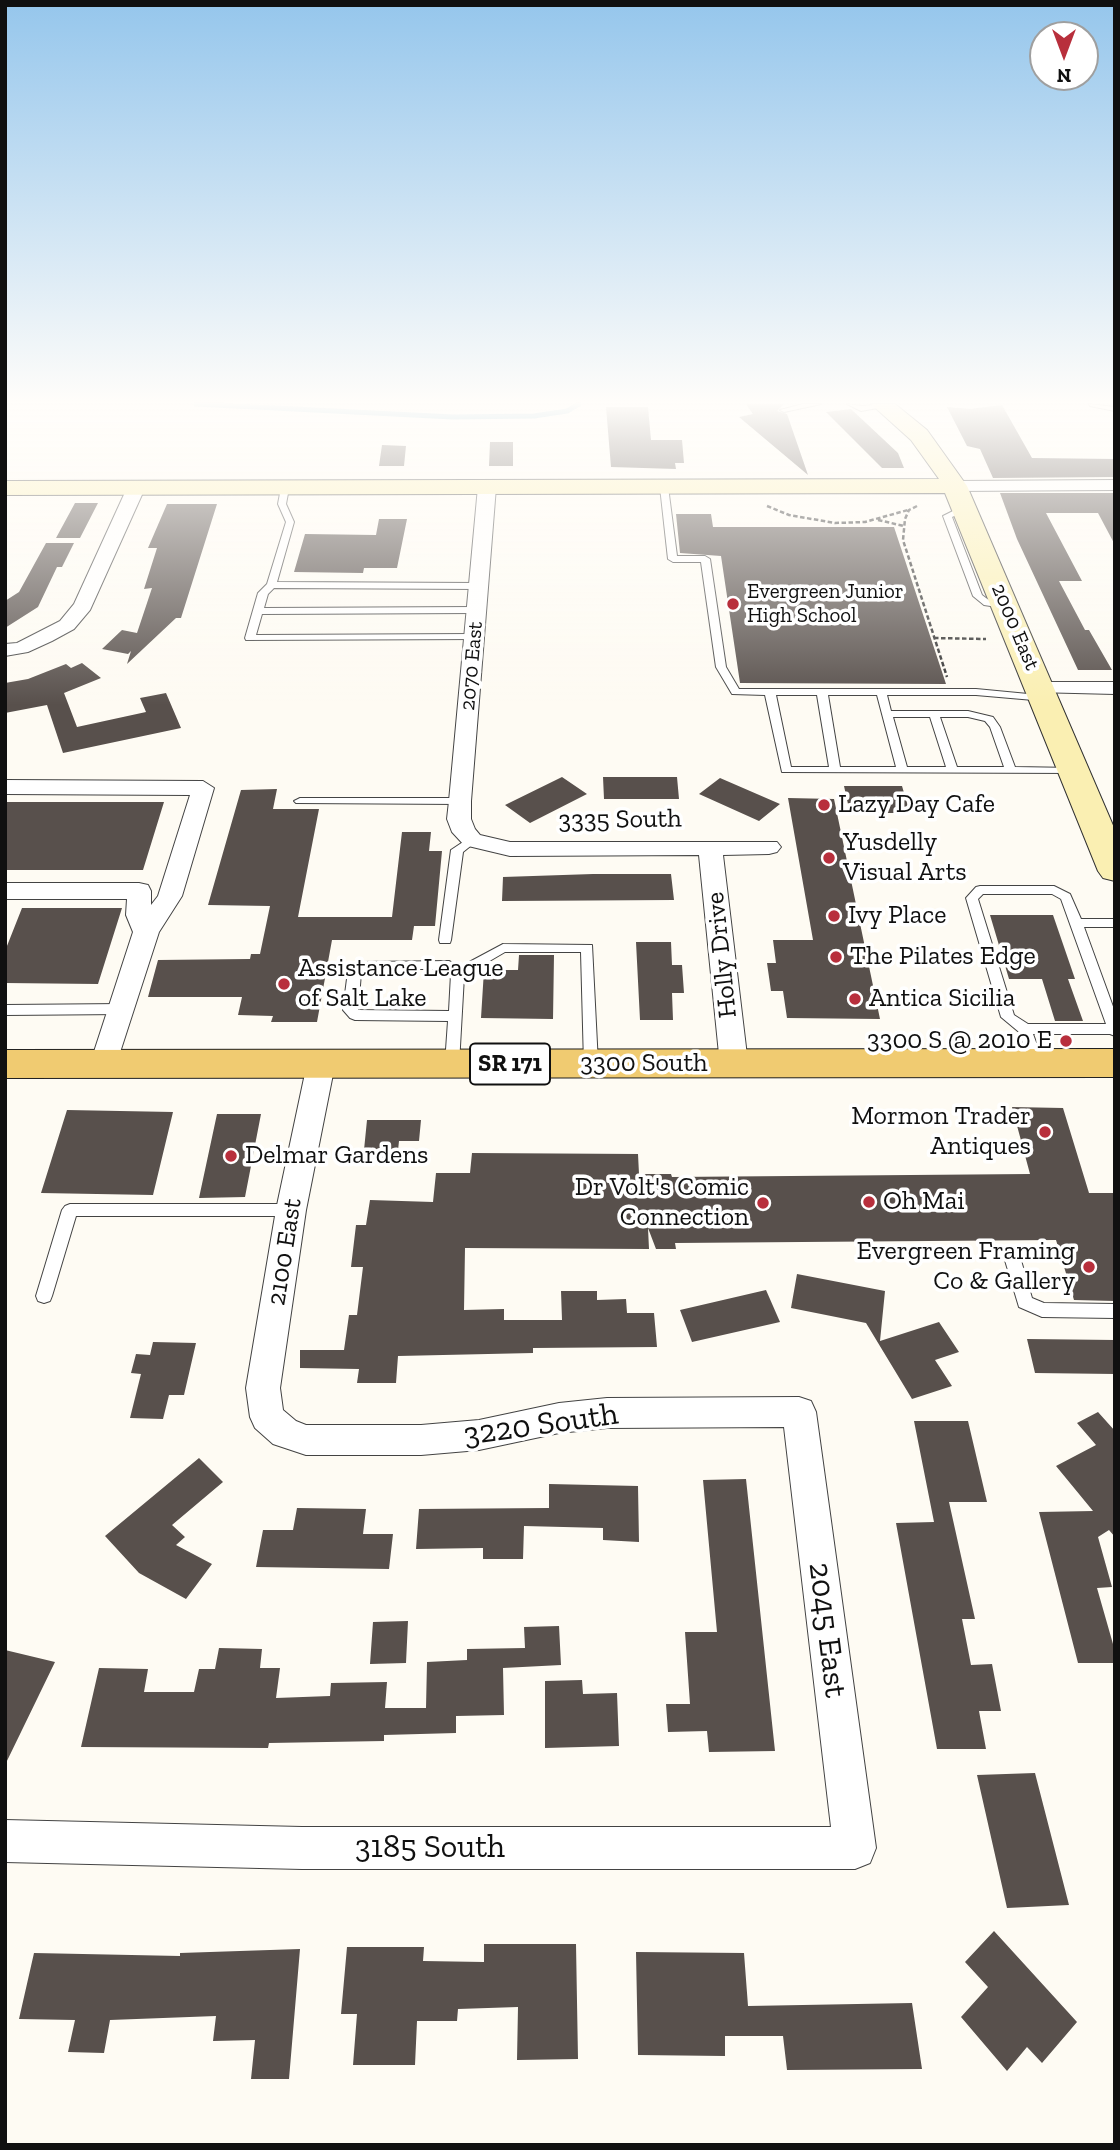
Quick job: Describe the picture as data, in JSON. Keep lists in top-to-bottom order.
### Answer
{
  "streets": {
    "main road": ["SR 171", "3300 South"],
    "street": [
      "2000 East",
      "2070 East",
      "3335 South",
      "Holly Drive",
      "2100 East",
      "3220 South",
      "2045 East",
      "3185 South"
    ]
  },
  "crossings": [
    ["2070 East", "3335 South"],
    ["3335 South", "Holly Drive"],
    ["Holly Drive", "3300 South"],
    ["3300 South", "2100 East"],
    ["2100 East", "3220 South"],
    ["3220 South", "2045 East"],
    ["2045 East", "3185 South"]
  ],
  "places": [
    "Evergreen Junior High School",
    "Lazy Day Cafe",
    "Yusdelly Visual Arts",
    "Ivy Place",
    "The Pilates Edge",
    "Assistance League of Salt Lake",
    "Antica Sicilia",
    "3300 S @ 2010 E",
    "Mormon Trader Antiques",
    "Delmar Gardens",
    "Oh Mai",
    "Dr Volt's Comic Connection",
    "Evergreen Framing Co & Gallery"
  ],
  "north": "bottom"
}
